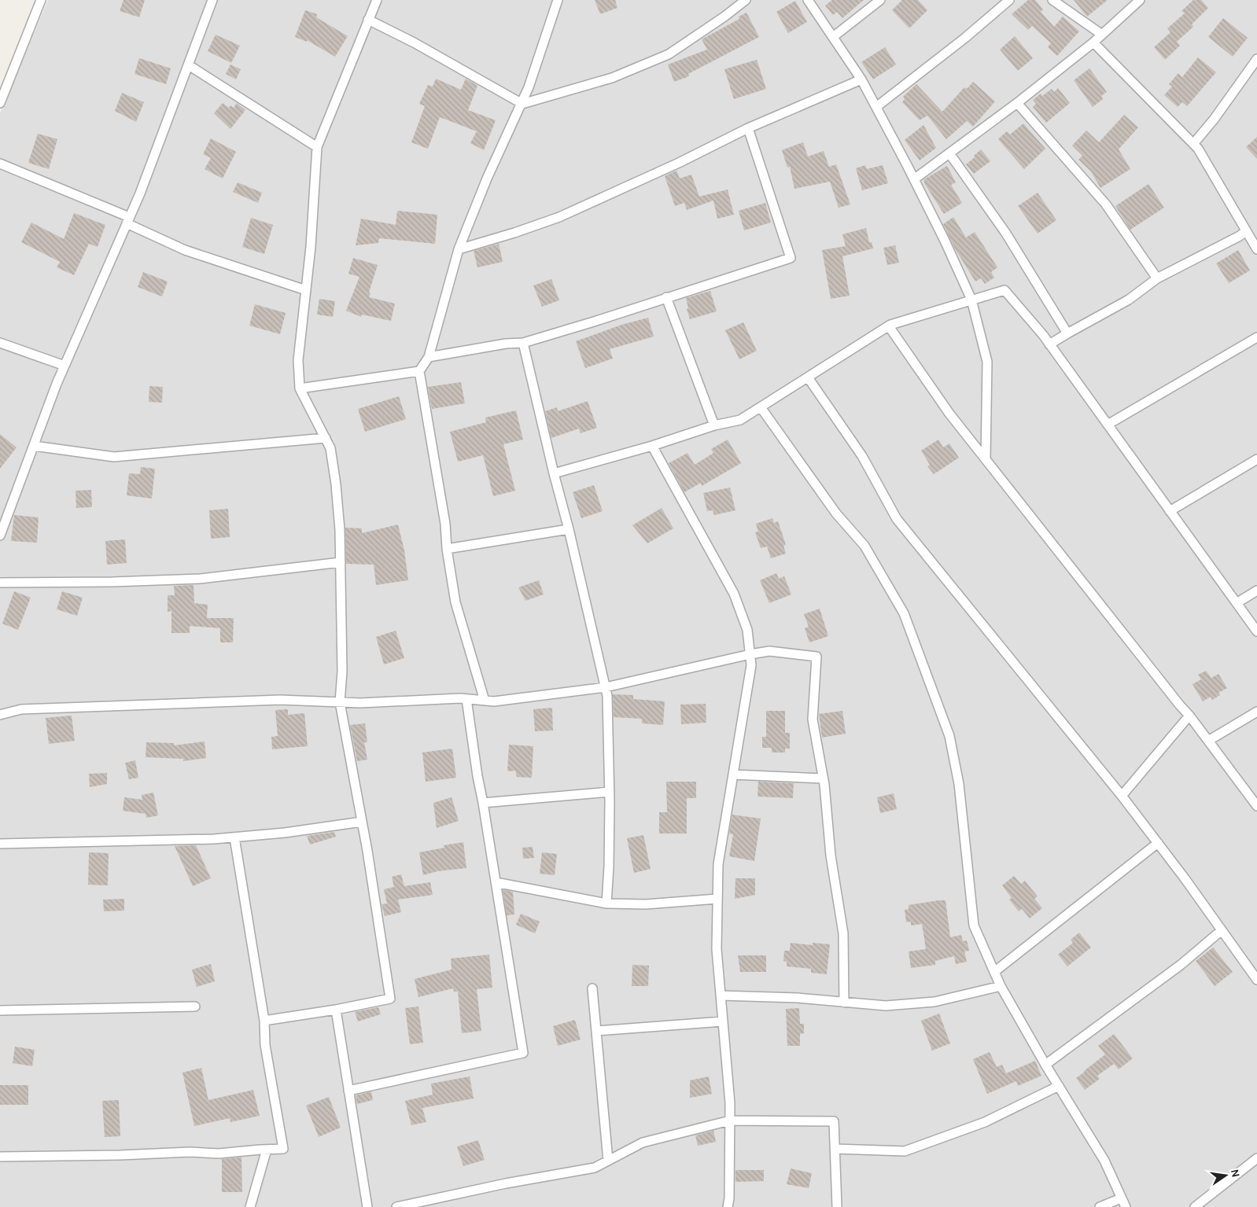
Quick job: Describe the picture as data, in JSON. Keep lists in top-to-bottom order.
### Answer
{
  "north": "right"
}
